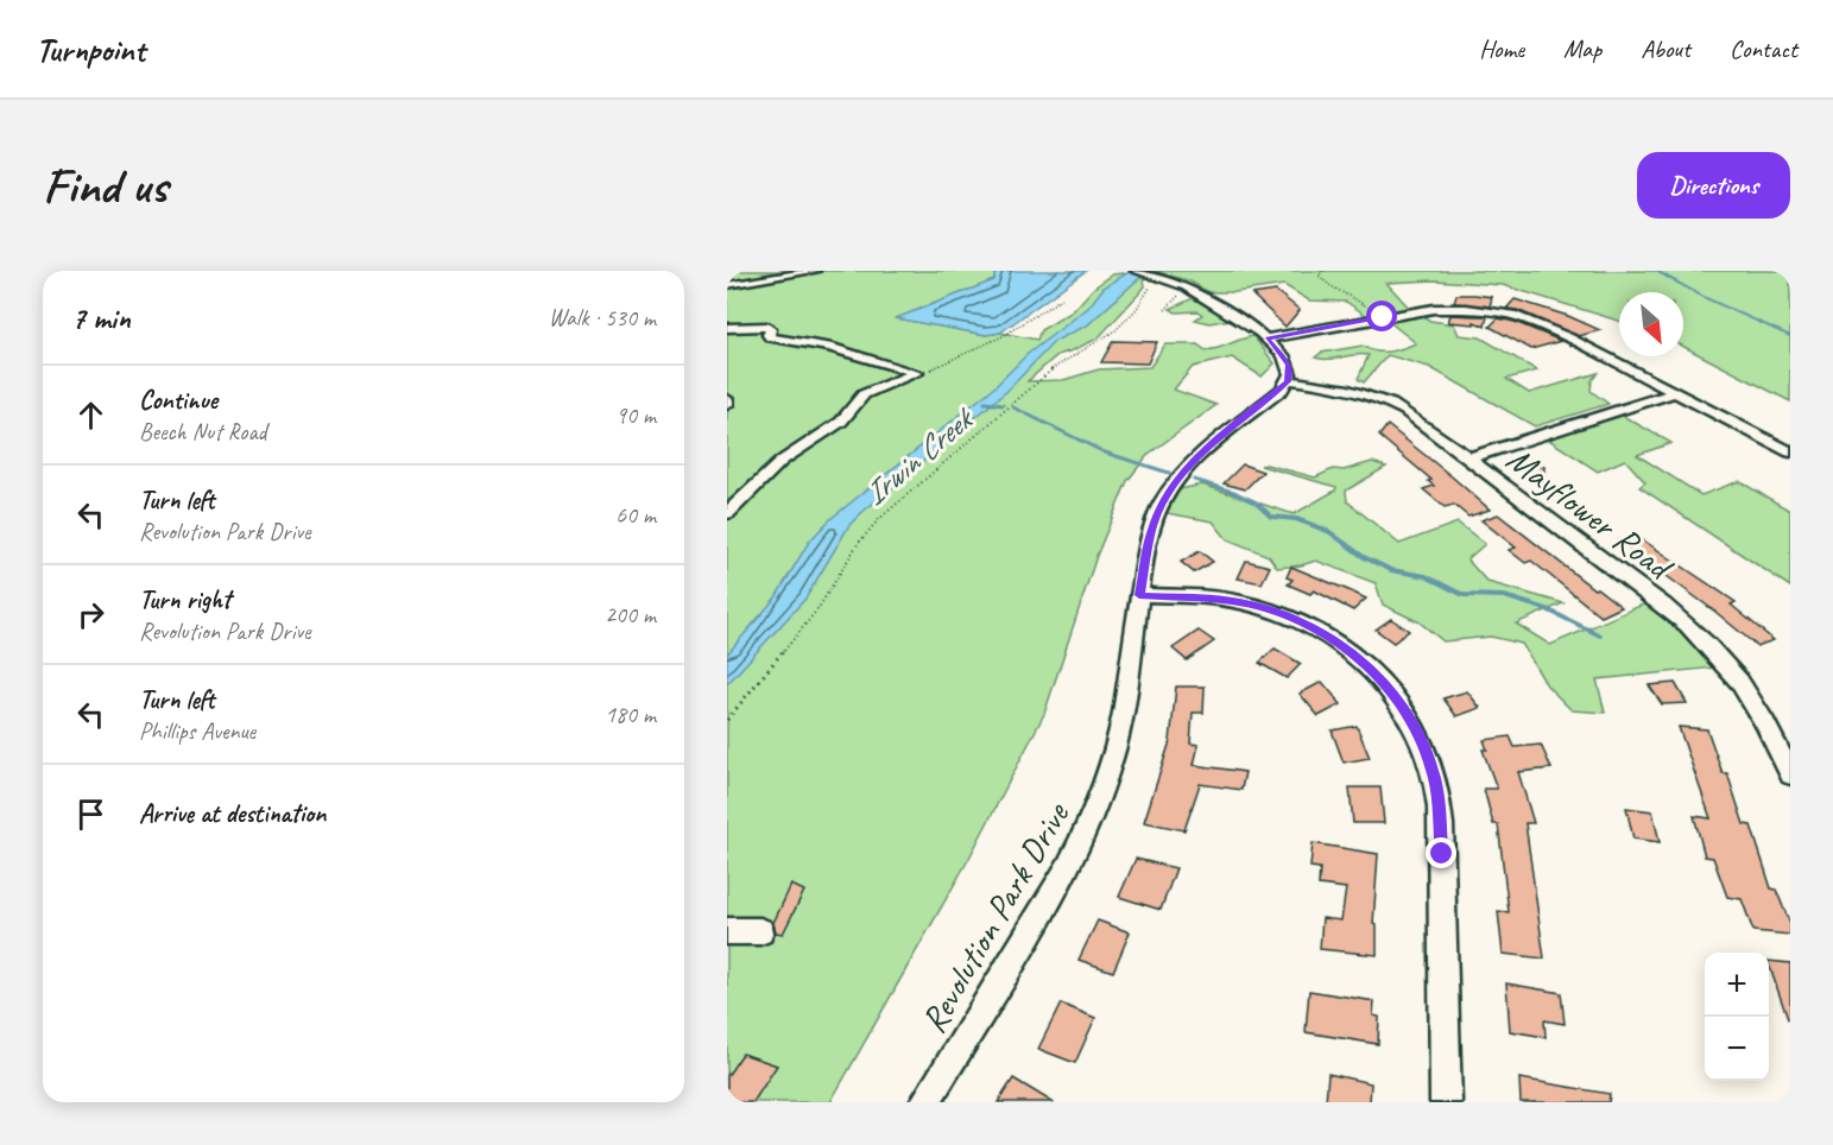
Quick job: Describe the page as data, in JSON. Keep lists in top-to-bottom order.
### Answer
{
  "streets": {
    "street": ["Mayflower Road", "Revolution Park Drive"]
  },
  "crossings": [
    ["Mayflower Road", "Revolution Park Drive"]
  ],
  "water": ["Irwin Creek"],
  "north": "bottom right",
  "page": {
    "header": "Turnpoint",
    "nav": [
      "Home",
      "Map",
      "About",
      "Contact"
    ],
    "buttons": "Directions",
    "title": "Find us",
    "heading": ["7 min", "Walk · 530 m"],
    "list": [
      ["Continue", "Beech Nut Road", "90 m"],
      ["Turn left", "Revolution Park Drive", "60 m"],
      ["Turn right", "Revolution Park Drive", "200 m"],
      ["Turn left", "Phillips Avenue", "180 m"],
      "Arrive at destination"
    ],
    "map_buttons": ["+", "−"]
  }
}
